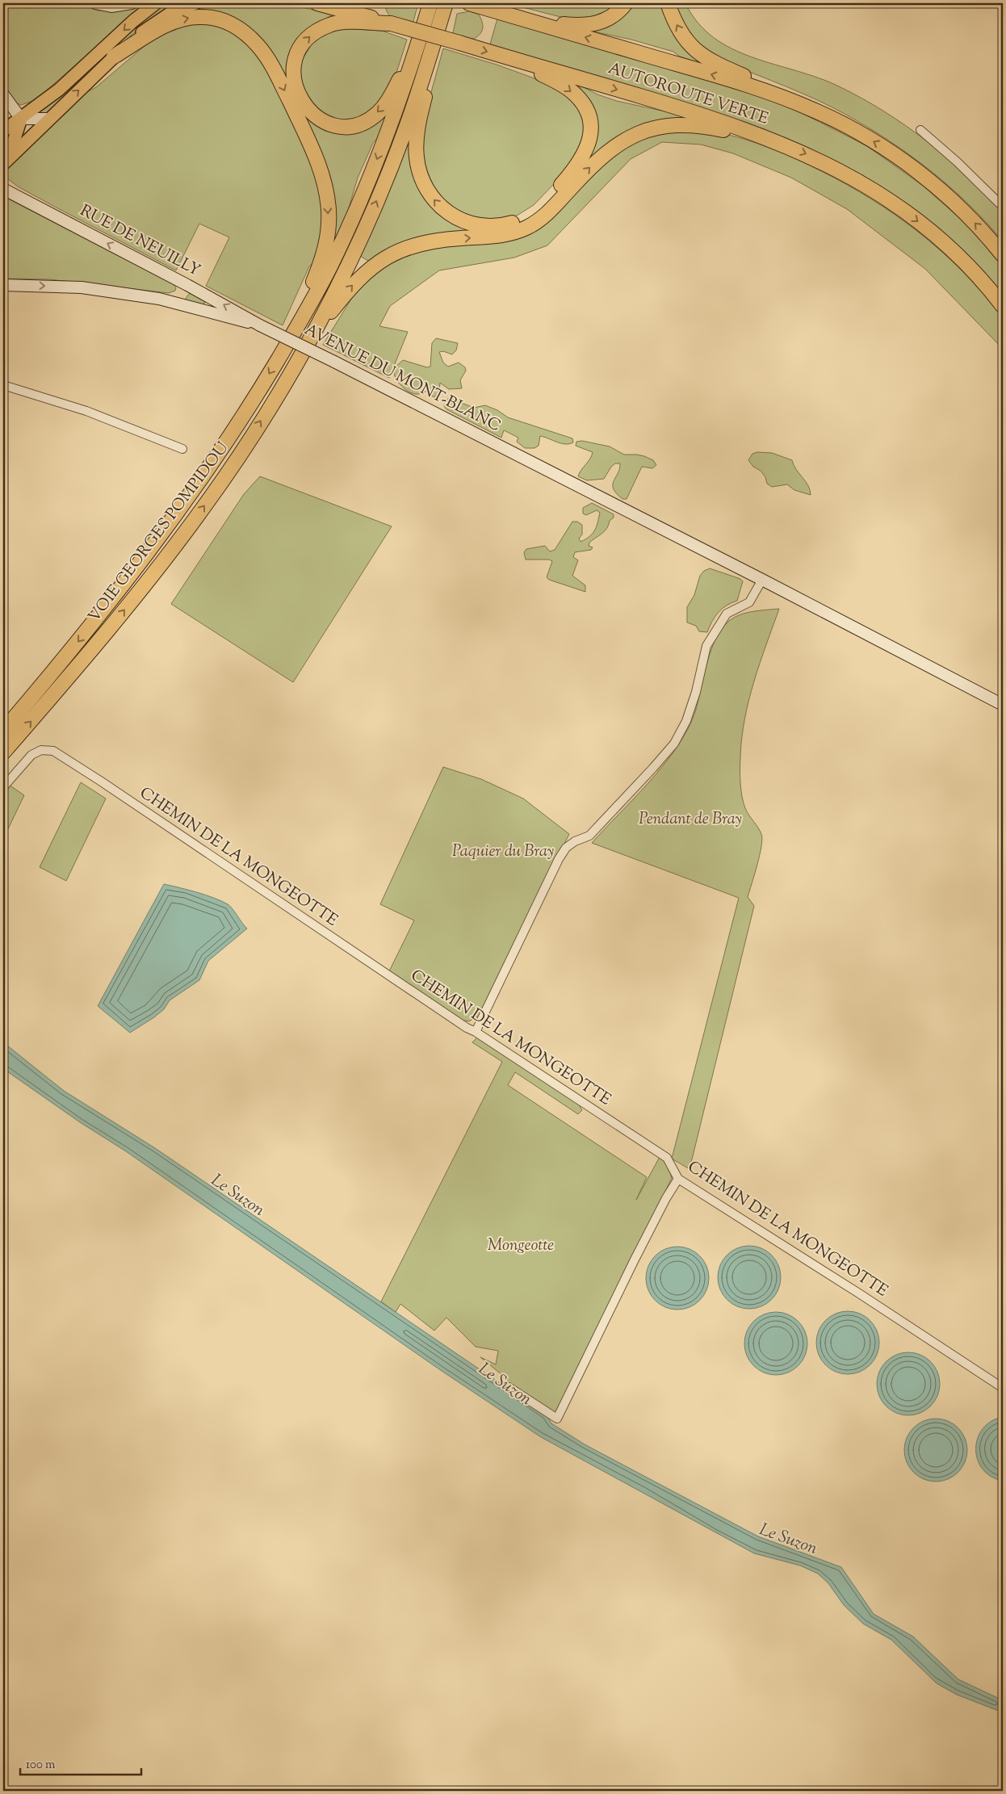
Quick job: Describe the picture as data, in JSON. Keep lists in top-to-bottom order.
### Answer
{
  "streets": {
    "highway": ["AUTOROUTE VERTE", "VOIE GEORGES POMPIDOU"],
    "main road": ["RUE DE NEUILLY", "AVENUE DU MONT-BLANC"],
    "street": ["CHEMIN DE LA MONGEOTTE"]
  },
  "crossings": [
    ["RUE DE NEUILLY", "AVENUE DU MONT-BLANC"]
  ],
  "one_way": ["RUE DE NEUILLY"],
  "water": ["Le Suzon"],
  "parks": ["Pendant de Bray", "Paquier du Bray", "Mongeotte"],
  "scale_bar": "100 m"
}
